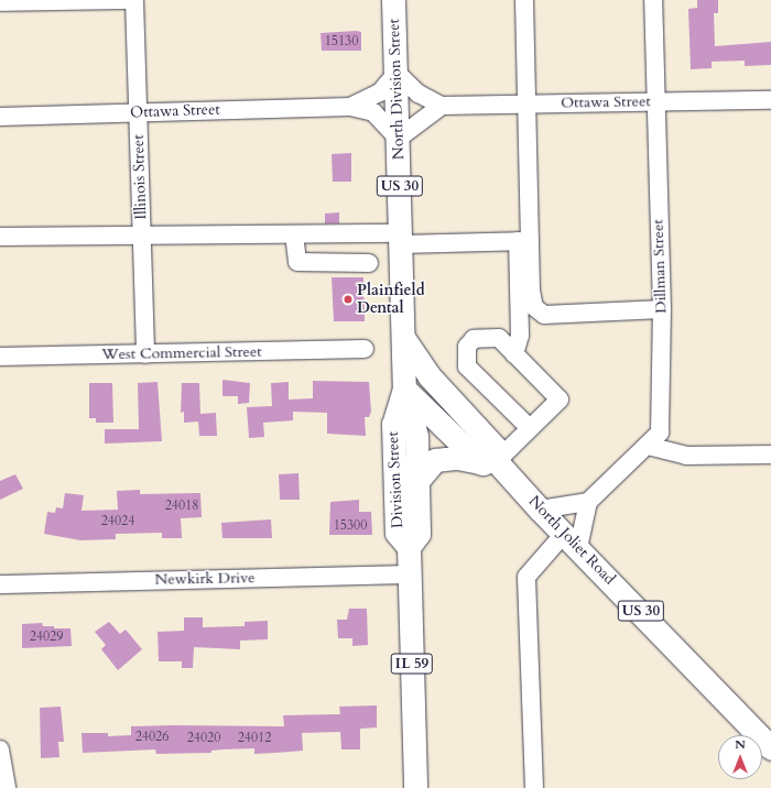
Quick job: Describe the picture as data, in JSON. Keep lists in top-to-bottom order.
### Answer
{
  "streets": {
    "main road": [
      "North Division Street",
      "US 30",
      "Division Street",
      "North Joliet Road",
      "IL 59"
    ],
    "street": [
      "Ottawa Street",
      "Illinois Street",
      "Dillman Street",
      "West Commercial Street",
      "Newkirk Drive"
    ]
  },
  "crossings": [
    ["North Division Street", "Ottawa Street"],
    ["North Division Street", "Division Street"],
    ["North Division Street", "North Joliet Road"],
    ["Ottawa Street", "Illinois Street"],
    ["Ottawa Street", "Dillman Street"],
    ["Illinois Street", "West Commercial Street"],
    ["Division Street", "North Joliet Road"],
    ["Division Street", "Newkirk Drive"]
  ],
  "places": ["Plainfield Dental"],
  "house_numbers": [
    "15130",
    "24018",
    "24024",
    "15300",
    "24029",
    "24026",
    "24020",
    "24012"
  ],
  "north": "top"
}
